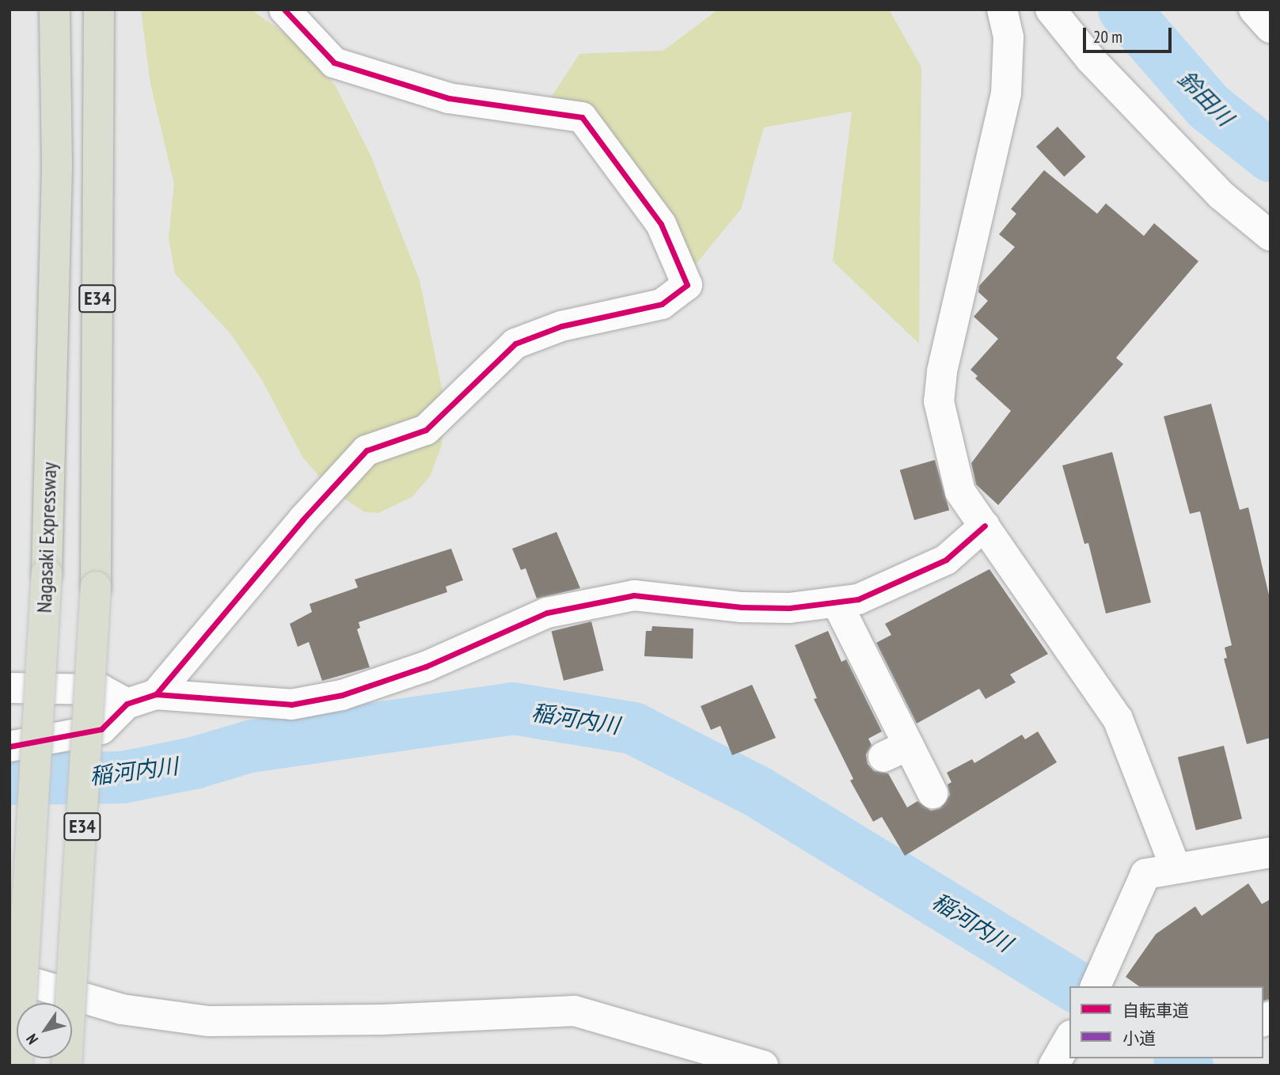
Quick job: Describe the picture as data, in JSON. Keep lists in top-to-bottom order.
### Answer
{
  "streets": {
    "highway": ["E34", "Nagasaki Expressway"]
  },
  "water": ["鈴田川", "稲河内川"],
  "legend": ["自転車道", "小道"],
  "scale_bar": "20 m",
  "north": "bottom left"
}
